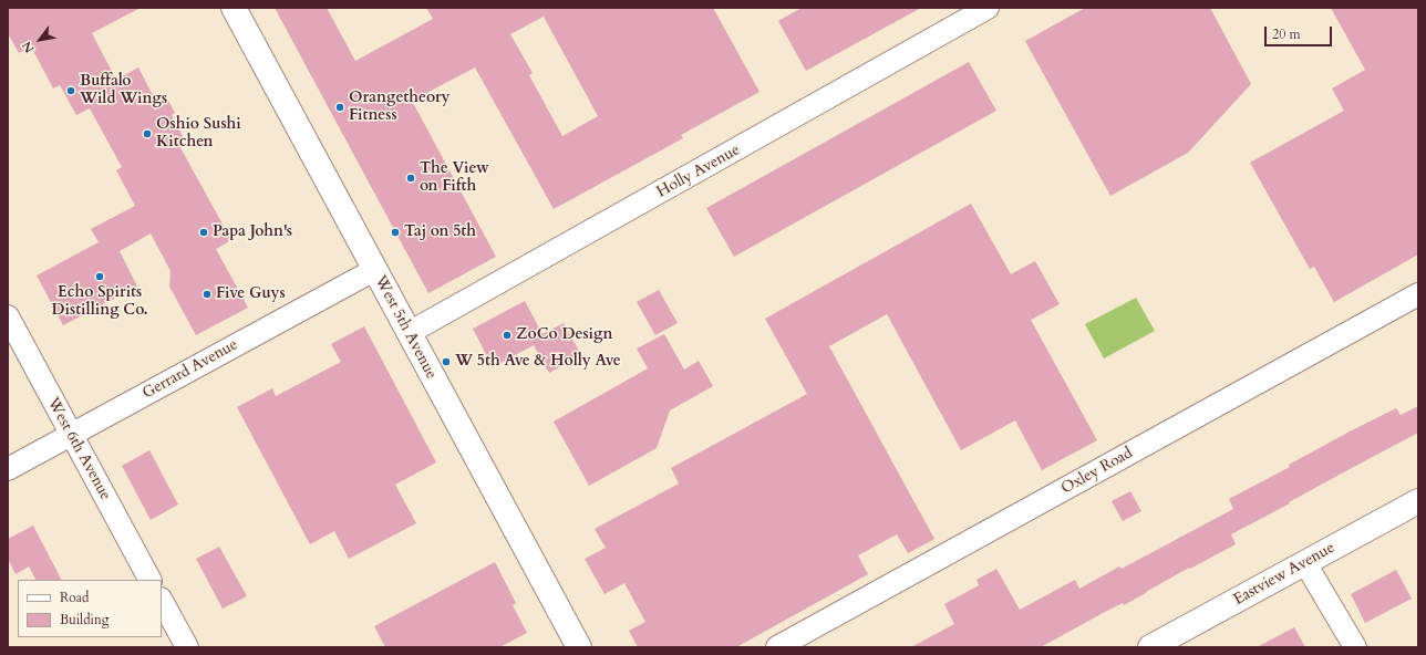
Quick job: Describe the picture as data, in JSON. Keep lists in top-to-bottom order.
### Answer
{
  "streets": {
    "main road": ["West 5th Avenue", "Eastview Avenue"],
    "street": [
      "Holly Avenue",
      "Gerrard Avenue",
      "West 6th Avenue",
      "Oxley Road"
    ]
  },
  "crossings": [
    ["Holly Avenue", "West 5th Avenue"],
    ["West 5th Avenue", "Gerrard Avenue"],
    ["Gerrard Avenue", "West 6th Avenue"]
  ],
  "places": [
    "Buffalo Wild Wings",
    "Orangetheory Fitness",
    "Oshio Sushi Kitchen",
    "The View on Fifth",
    "Papa John's",
    "Taj on 5th",
    "Echo Spirits Distilling Co.",
    "Five Guys",
    "ZoCo Design",
    "W 5th Ave & Holly Ave"
  ],
  "legend": ["Road", "Building"],
  "scale_bar": "20 m",
  "north": "bottom left"
}
